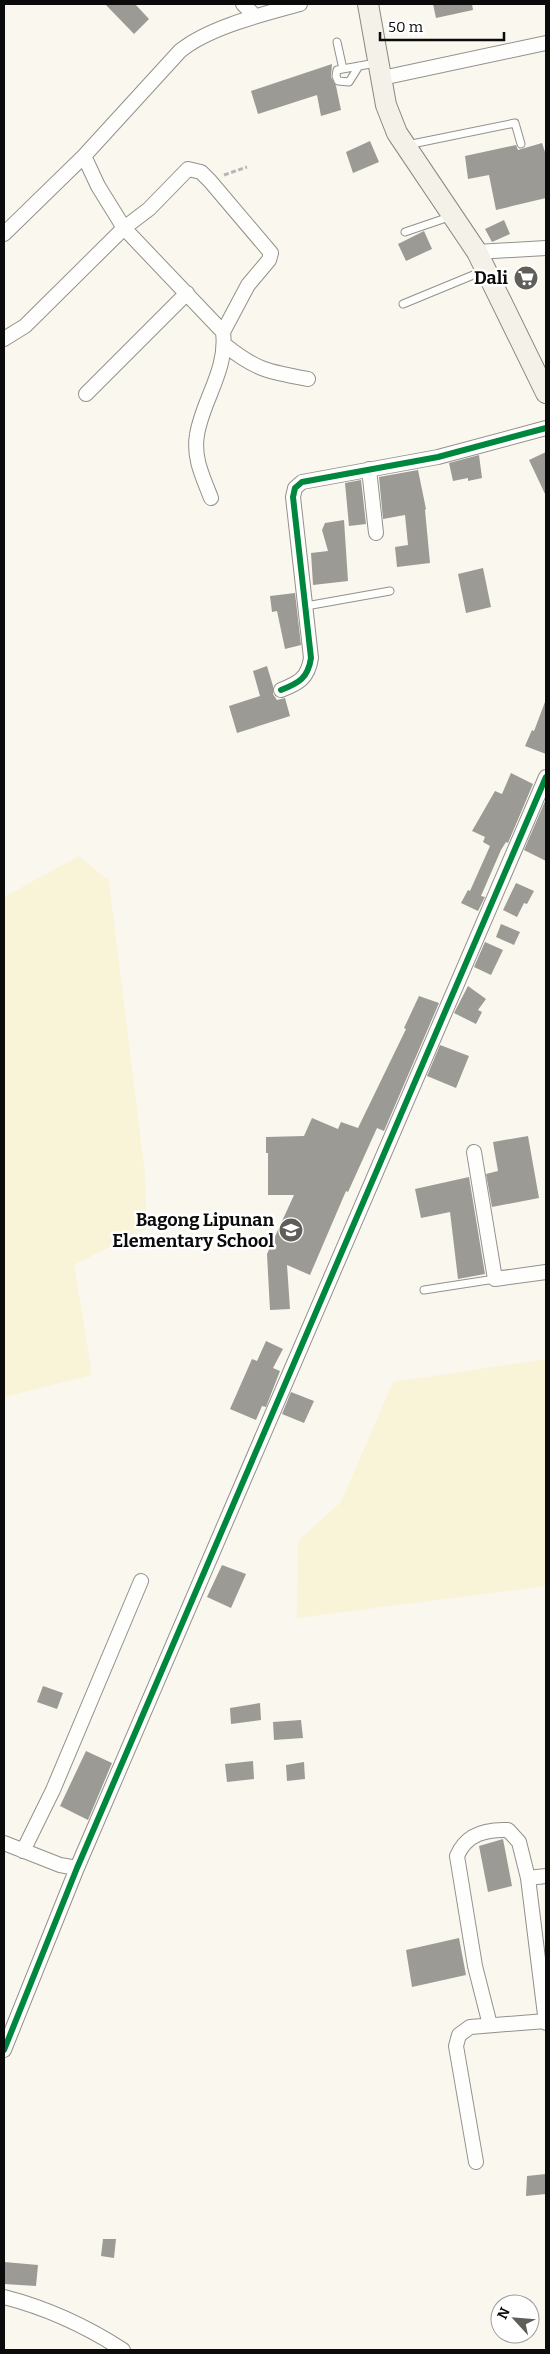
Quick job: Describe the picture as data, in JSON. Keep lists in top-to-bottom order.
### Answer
{
  "places": {
    "supermarket": ["Dali"],
    "school or university": ["Bagong Lipunan Elementary School"]
  },
  "scale_bar": "50 m",
  "north": "top left"
}
